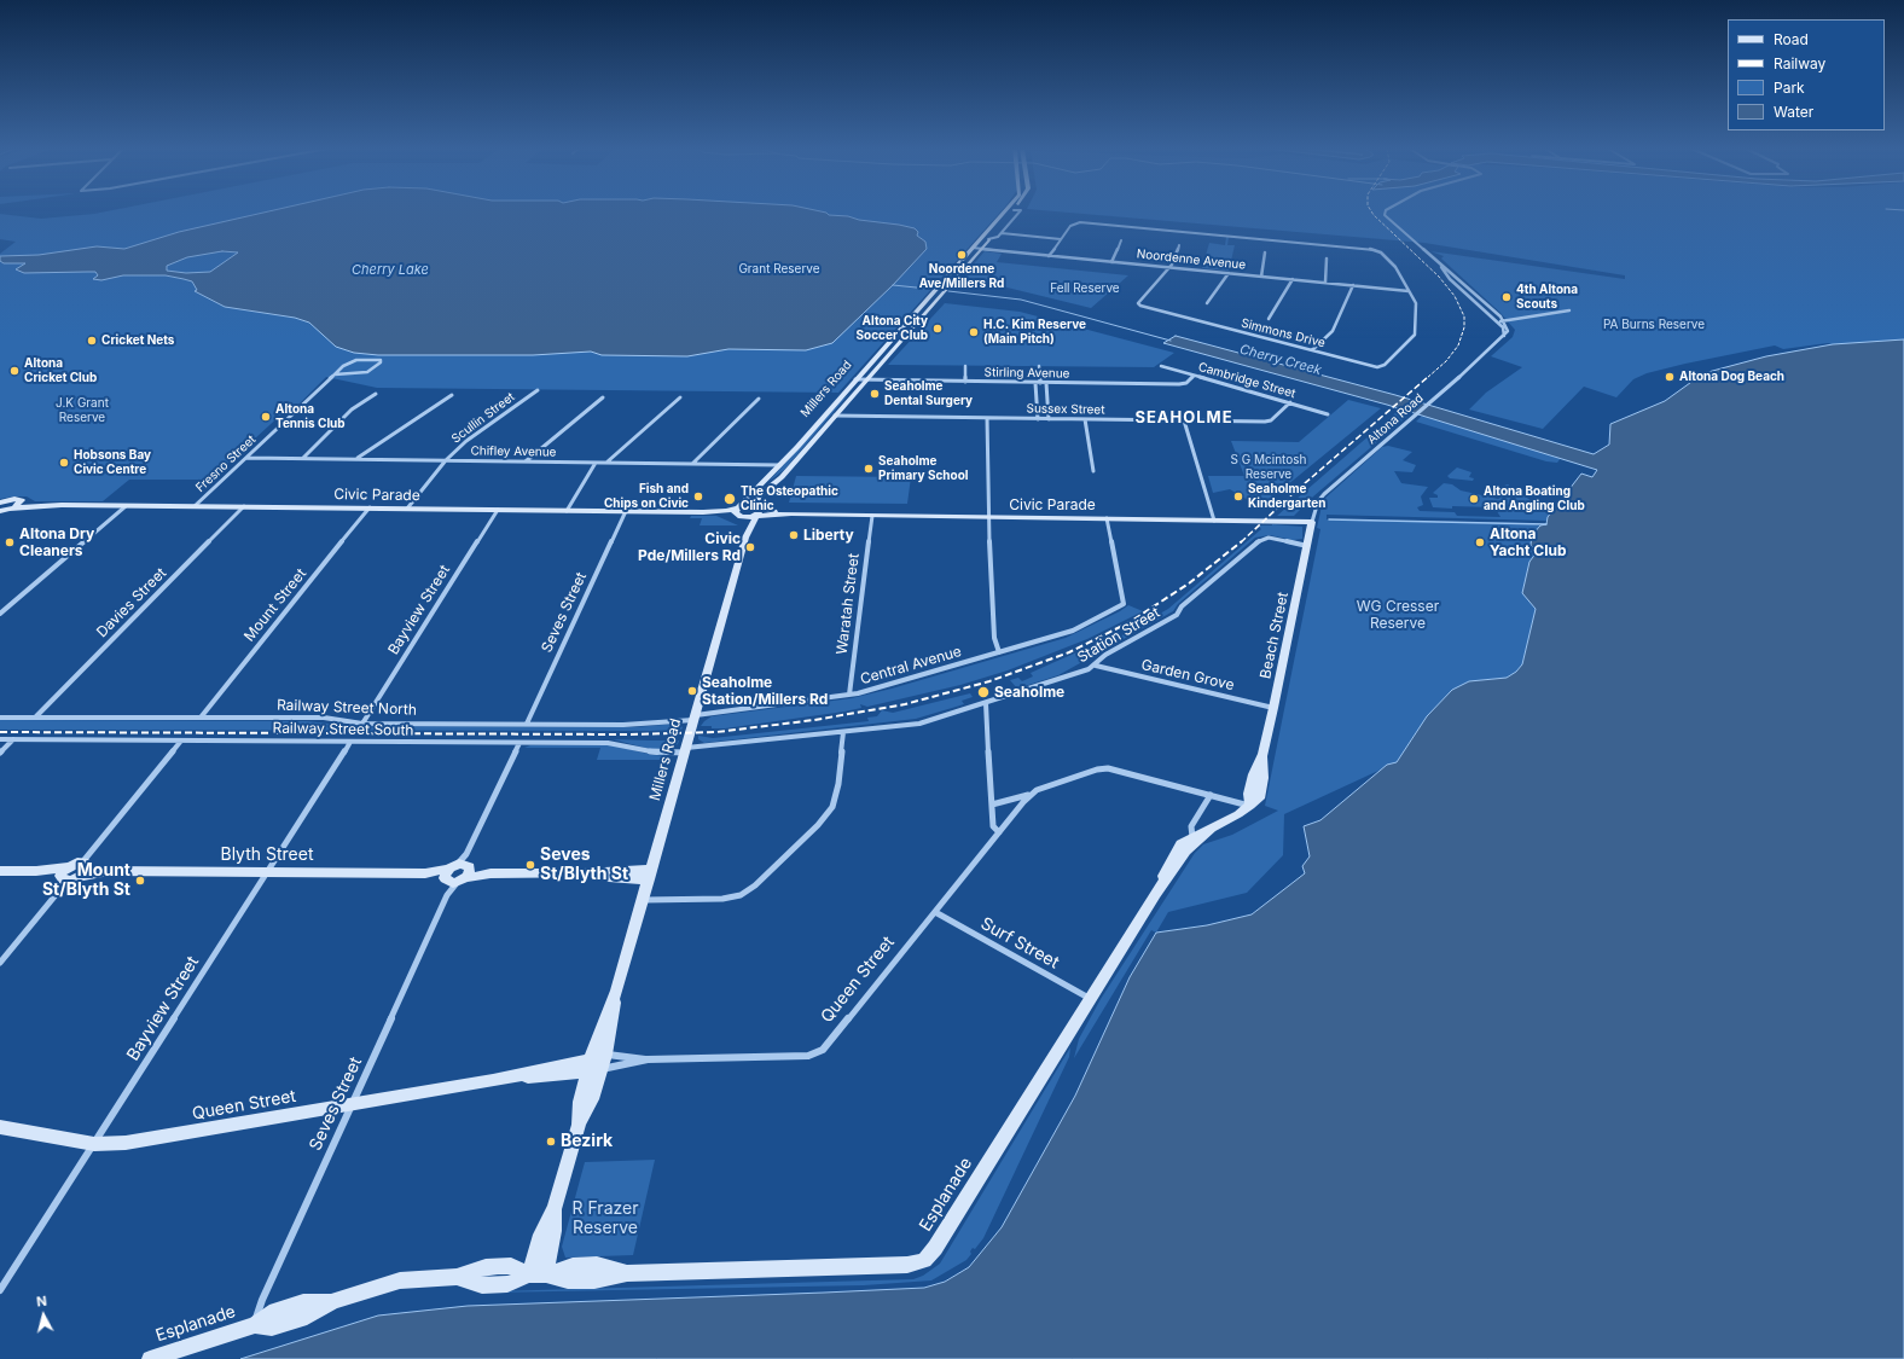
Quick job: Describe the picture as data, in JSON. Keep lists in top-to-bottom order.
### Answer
{
  "streets": {
    "main road": [
      "Millers Road",
      "Civic Parade",
      "Beach Street",
      "Blyth Street",
      "Queen Street",
      "Esplanade"
    ],
    "street": [
      "Noordenne Avenue",
      "Simmons Drive",
      "Stirling Avenue",
      "Cambridge Street",
      "Sussex Street",
      "Scullin Street",
      "Altona Road",
      "Chifley Avenue",
      "Fresno Street",
      "Davies Street",
      "Waratah Street",
      "Mount Street",
      "Bayview Street",
      "Seves Street",
      "Station Street",
      "Central Avenue",
      "Garden Grove",
      "Railway Street North",
      "Railway Street South",
      "Surf Street"
    ]
  },
  "crossings": [
    ["Noordenne Avenue", "Simmons Drive"],
    ["Noordenne Avenue", "Millers Road"],
    ["Stirling Avenue", "Cambridge Street"],
    ["Stirling Avenue", "Millers Road"],
    ["Cambridge Street", "Sussex Street"],
    ["Millers Road", "Sussex Street"],
    ["Millers Road", "Chifley Avenue"],
    ["Millers Road", "Civic Parade"],
    ["Millers Road", "Station Street"],
    ["Millers Road", "Central Avenue"],
    ["Millers Road", "Railway Street North"],
    ["Millers Road", "Railway Street South"],
    ["Millers Road", "Blyth Street"],
    ["Millers Road", "Queen Street"],
    ["Millers Road", "Esplanade"],
    ["Scullin Street", "Chifley Avenue"],
    ["Scullin Street", "Civic Parade"],
    ["Altona Road", "Civic Parade"],
    ["Altona Road", "Beach Street"],
    ["Chifley Avenue", "Fresno Street"],
    ["Fresno Street", "Civic Parade"],
    ["Civic Parade", "Davies Street"],
    ["Civic Parade", "Waratah Street"],
    ["Civic Parade", "Mount Street"],
    ["Civic Parade", "Bayview Street"],
    ["Civic Parade", "Seves Street"],
    ["Civic Parade", "Beach Street"],
    ["Civic Parade", "Central Avenue"],
    ["Davies Street", "Railway Street North"],
    ["Waratah Street", "Central Avenue"],
    ["Mount Street", "Railway Street North"],
    ["Bayview Street", "Railway Street North"],
    ["Bayview Street", "Railway Street South"],
    ["Bayview Street", "Blyth Street"],
    ["Bayview Street", "Queen Street"],
    ["Seves Street", "Railway Street North"],
    ["Seves Street", "Railway Street South"],
    ["Seves Street", "Blyth Street"],
    ["Seves Street", "Queen Street"],
    ["Seves Street", "Esplanade"],
    ["Station Street", "Beach Street"],
    ["Station Street", "Garden Grove"],
    ["Station Street", "Railway Street South"],
    ["Beach Street", "Garden Grove"],
    ["Beach Street", "Esplanade"],
    ["Central Avenue", "Railway Street North"],
    ["Surf Street", "Queen Street"],
    ["Surf Street", "Esplanade"]
  ],
  "districts": ["SEAHOLME"],
  "water": ["Cherry Lake", "Cherry Creek"],
  "parks": [
    "Grant Reserve",
    "Fell Reserve",
    "PA Burns Reserve",
    "J.K Grant Reserve",
    "S G Mcintosh Reserve",
    "WG Cresser Reserve",
    "R Frazer Reserve"
  ],
  "places": [
    "Noordenne Ave/Millers Rd",
    "4th Altona Scouts",
    "Altona City Soccer Club",
    "H.C. Kim Reserve (Main Pitch)",
    "Cricket Nets",
    "Altona Cricket Club",
    "Altona Dog Beach",
    "Seaholme Dental Surgery",
    "Altona Tennis Club",
    "Hobsons Bay Civic Centre",
    "Seaholme Primary School",
    "Fish and Chips on Civic",
    "Seaholme Kindergarten",
    "The Osteopathic Clinic",
    "Altona Boating and Angling Club",
    "Liberty",
    "Altona Dry Cleaners",
    "Altona Yacht Club",
    "Civic Pde/Millers Rd",
    "Seaholme Station/Millers Rd",
    "Seaholme",
    "Seves St/Blyth St",
    "Mount St/Blyth St",
    "Bezirk"
  ],
  "legend": [
    "Road",
    "Railway",
    "Park",
    "Water"
  ],
  "north": "top"
}
